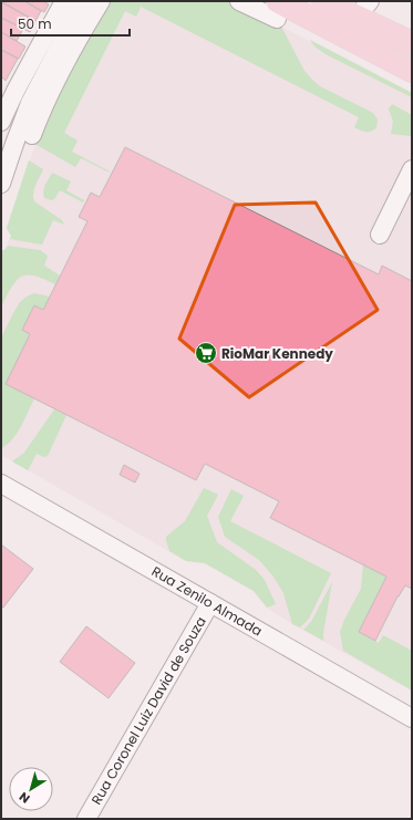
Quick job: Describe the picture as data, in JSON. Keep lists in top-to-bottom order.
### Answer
{
  "streets": {
    "street": ["Rua Zenilo Almada", "Rua Coronel Luiz David de Souza"]
  },
  "crossings": [
    ["Rua Zenilo Almada", "Rua Coronel Luiz David de Souza"]
  ],
  "places": {
    "supermarket": ["RioMar Kennedy"]
  },
  "scale_bar": "50 m",
  "north": "bottom left"
}
